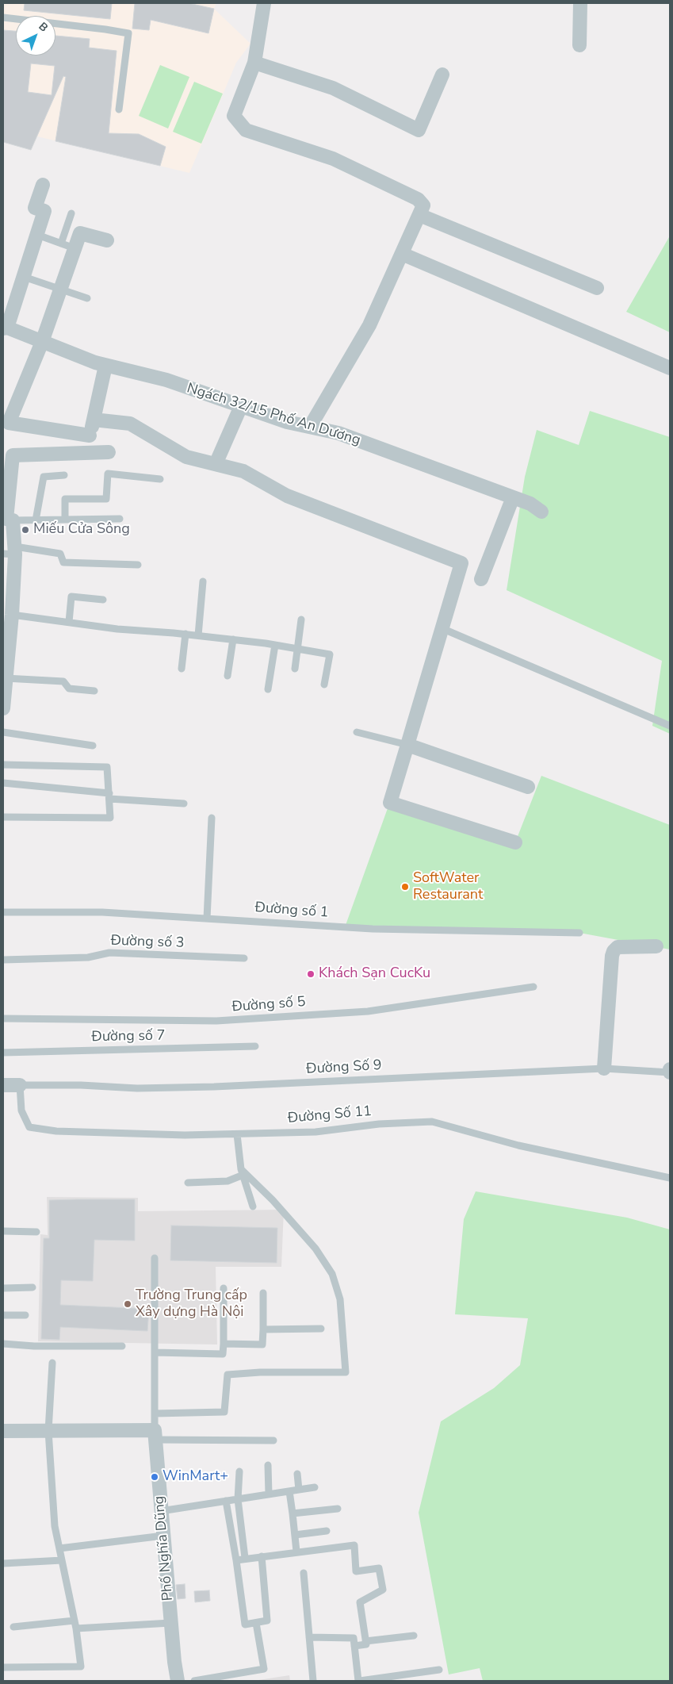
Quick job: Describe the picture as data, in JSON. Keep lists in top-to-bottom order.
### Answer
{
  "streets": {
    "street": ["Ngách 32/15 Phố An Dương", "Phố Nghĩa Dũng"],
    "lane": [
      "Đường số 1",
      "Đường số 3",
      "Đường số 5",
      "Đường số 7",
      "Đường Số 9",
      "Đường Số 11"
    ]
  },
  "crossings": [
    ["Đường Số 9", "Đường Số 11"]
  ],
  "places": [
    "Miếu Cửa Sông",
    "SoftWater Restaurant",
    "Khách Sạn CucKu",
    "Trường Trung cấp Xây dựng Hà Nội",
    "WinMart+"
  ],
  "north": "top right"
}
